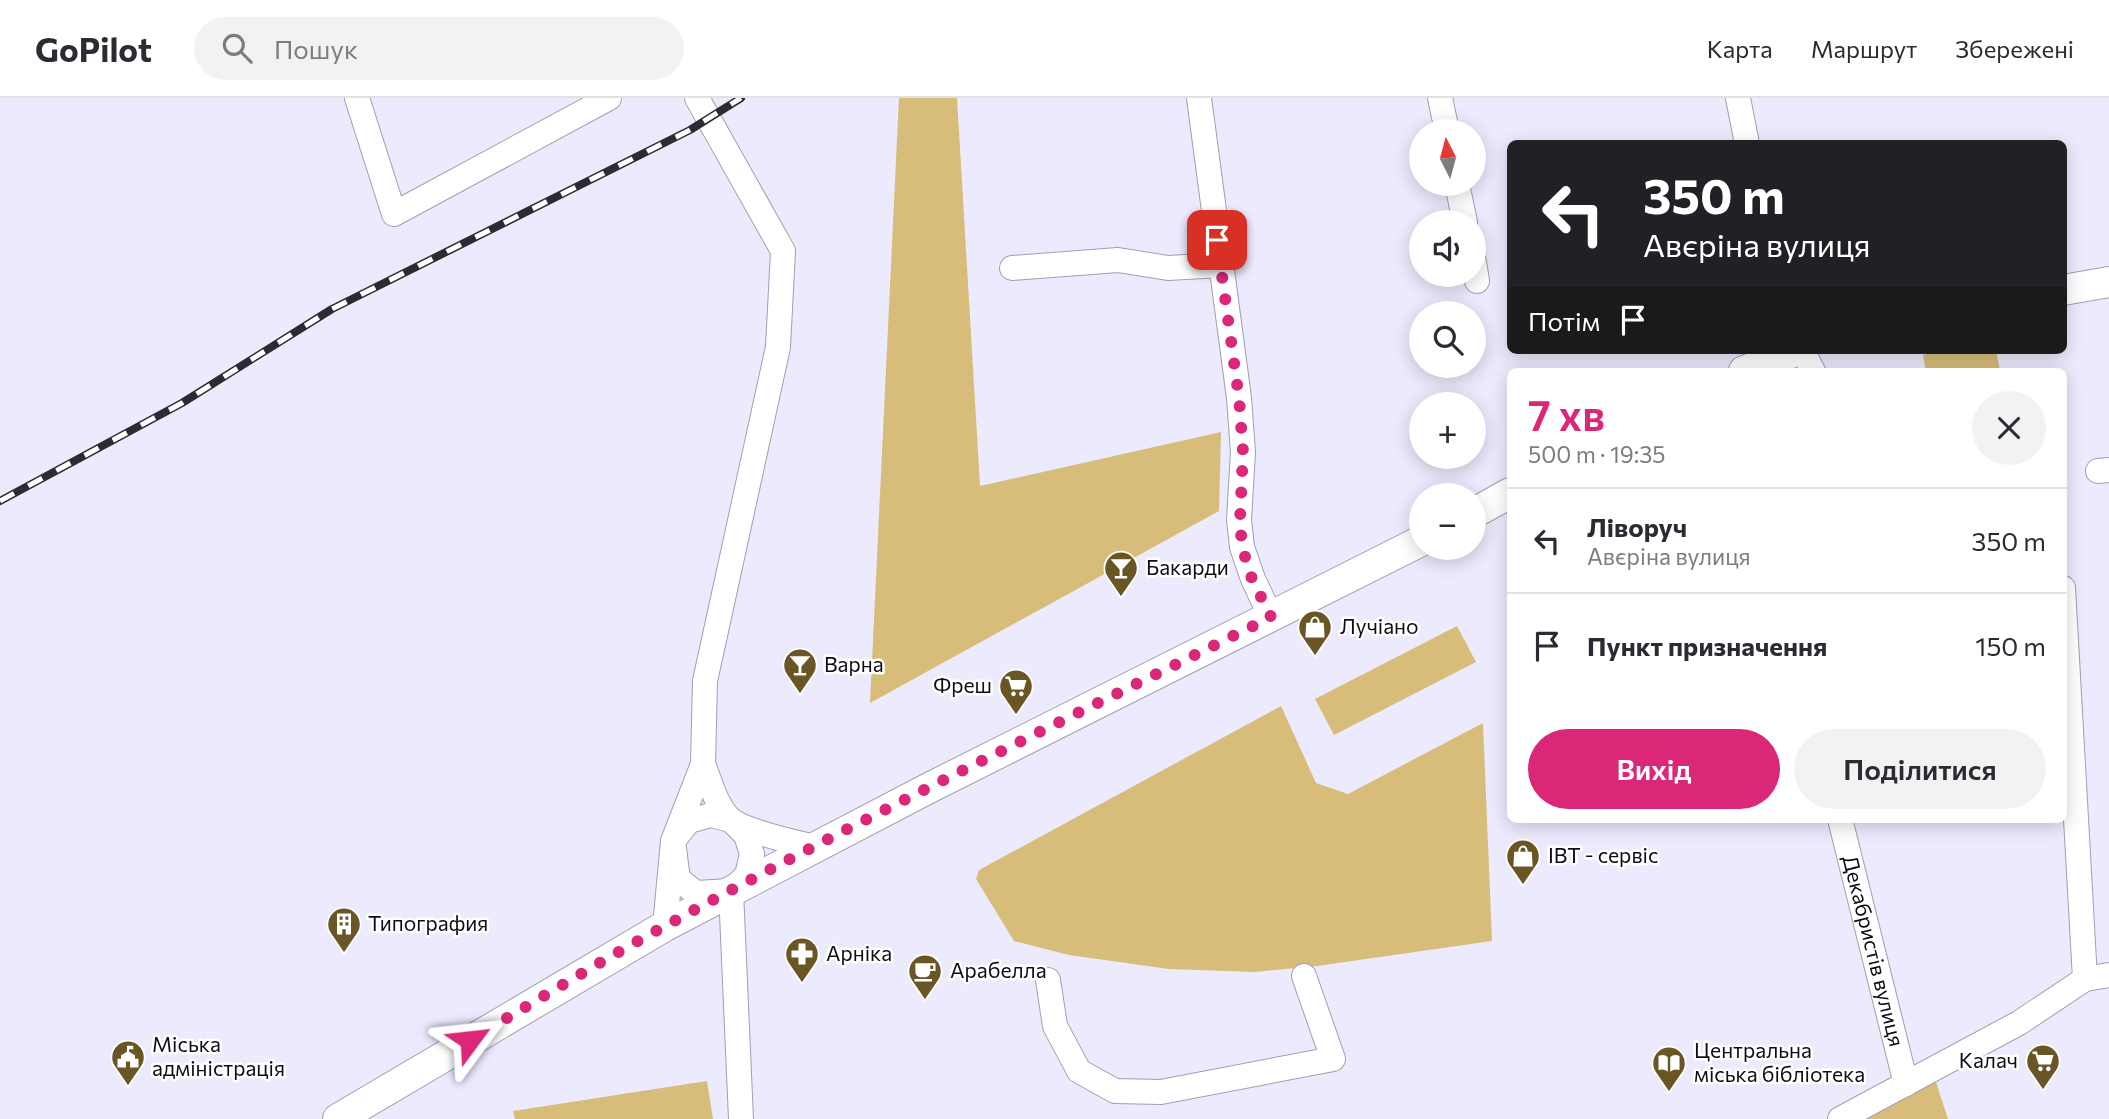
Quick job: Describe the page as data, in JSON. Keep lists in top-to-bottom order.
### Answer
{
  "streets": {
    "street": ["Декабристів вулиця"]
  },
  "places": {
    "bar": ["Бакарди", "Варна"],
    "shop": ["Лучіано", "ІВТ - сервіс"],
    "supermarket": ["Фреш", "Калач"],
    "building": ["Типография"],
    "pharmacy": ["Арніка"],
    "cafe": ["Арабелла"],
    "public building": ["Міська адміністрація"],
    "library": ["Центральна міська бібліотека"]
  },
  "north": "top",
  "page": {
    "header": "GoPilot",
    "search": "Пошук",
    "nav": ["Карта", "Маршрут", "Збережені"],
    "map_buttons": ["+", "−"],
    "turn": ["350 m", "Авєріна вулиця"],
    "then": "Потім",
    "heading": ["7 хв", "500 m · 19:35"],
    "list": [
      {
        "name": "Ліворуч",
        "note": "Авєріна вулиця",
        "value": "350 m"
      },
      {
        "name": "Пункт призначення",
        "value": "150 m"
      }
    ],
    "buttons": ["Вихід", "Поділитися"]
  }
}
